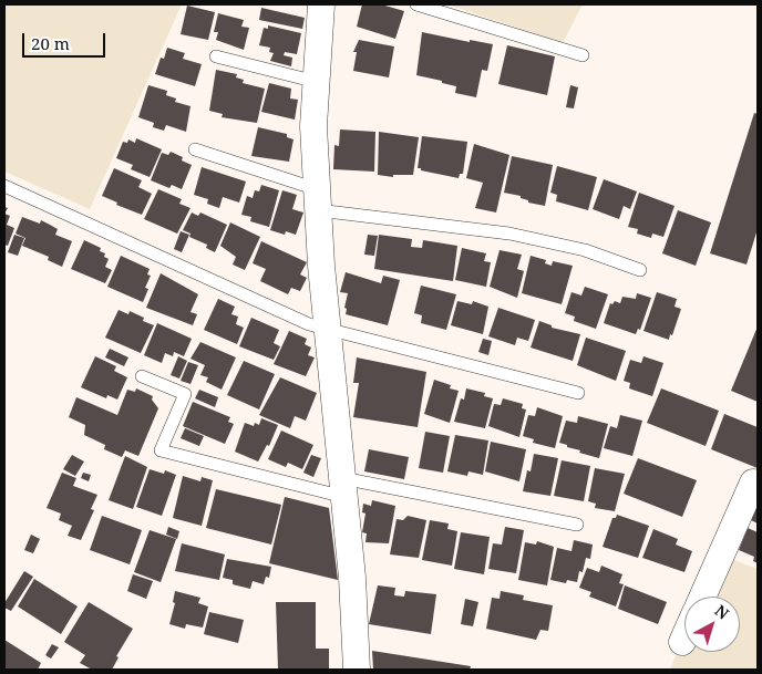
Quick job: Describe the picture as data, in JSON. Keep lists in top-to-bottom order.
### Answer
{
  "scale_bar": "20 m",
  "north": "top right"
}
